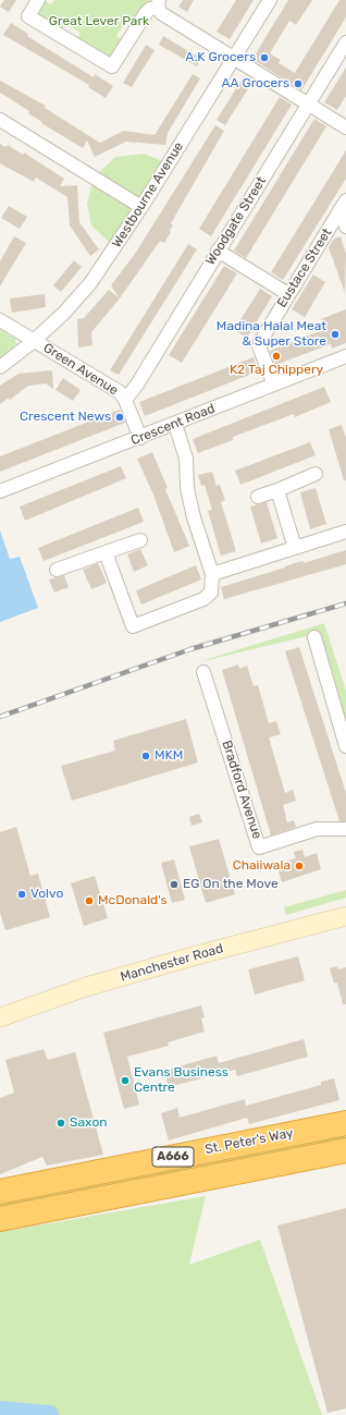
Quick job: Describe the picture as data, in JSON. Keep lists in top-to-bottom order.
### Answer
{
  "streets": {
    "highway": ["St. Peter's Way", "A666"],
    "main road": ["Manchester Road"],
    "street": [
      "Westbourne Avenue",
      "Woodgate Street",
      "Eustace Street",
      "Green Avenue",
      "Crescent Road",
      "Bradford Avenue"
    ]
  },
  "crossings": [
    ["Westbourne Avenue", "Green Avenue"],
    ["Woodgate Street", "Green Avenue"],
    ["Eustace Street", "Crescent Road"],
    ["Green Avenue", "Crescent Road"]
  ],
  "parks": ["Great Lever Park"],
  "places": [
    "A.K Grocers",
    "AA Grocers",
    "Madina Halal Meat & Super Store",
    "K2 Taj Chippery",
    "Crescent News",
    "MKM",
    "Chaiiwala",
    "EG On the Move",
    "Volvo",
    "McDonald's",
    "Evans Business Centre",
    "Saxon"
  ]
}
